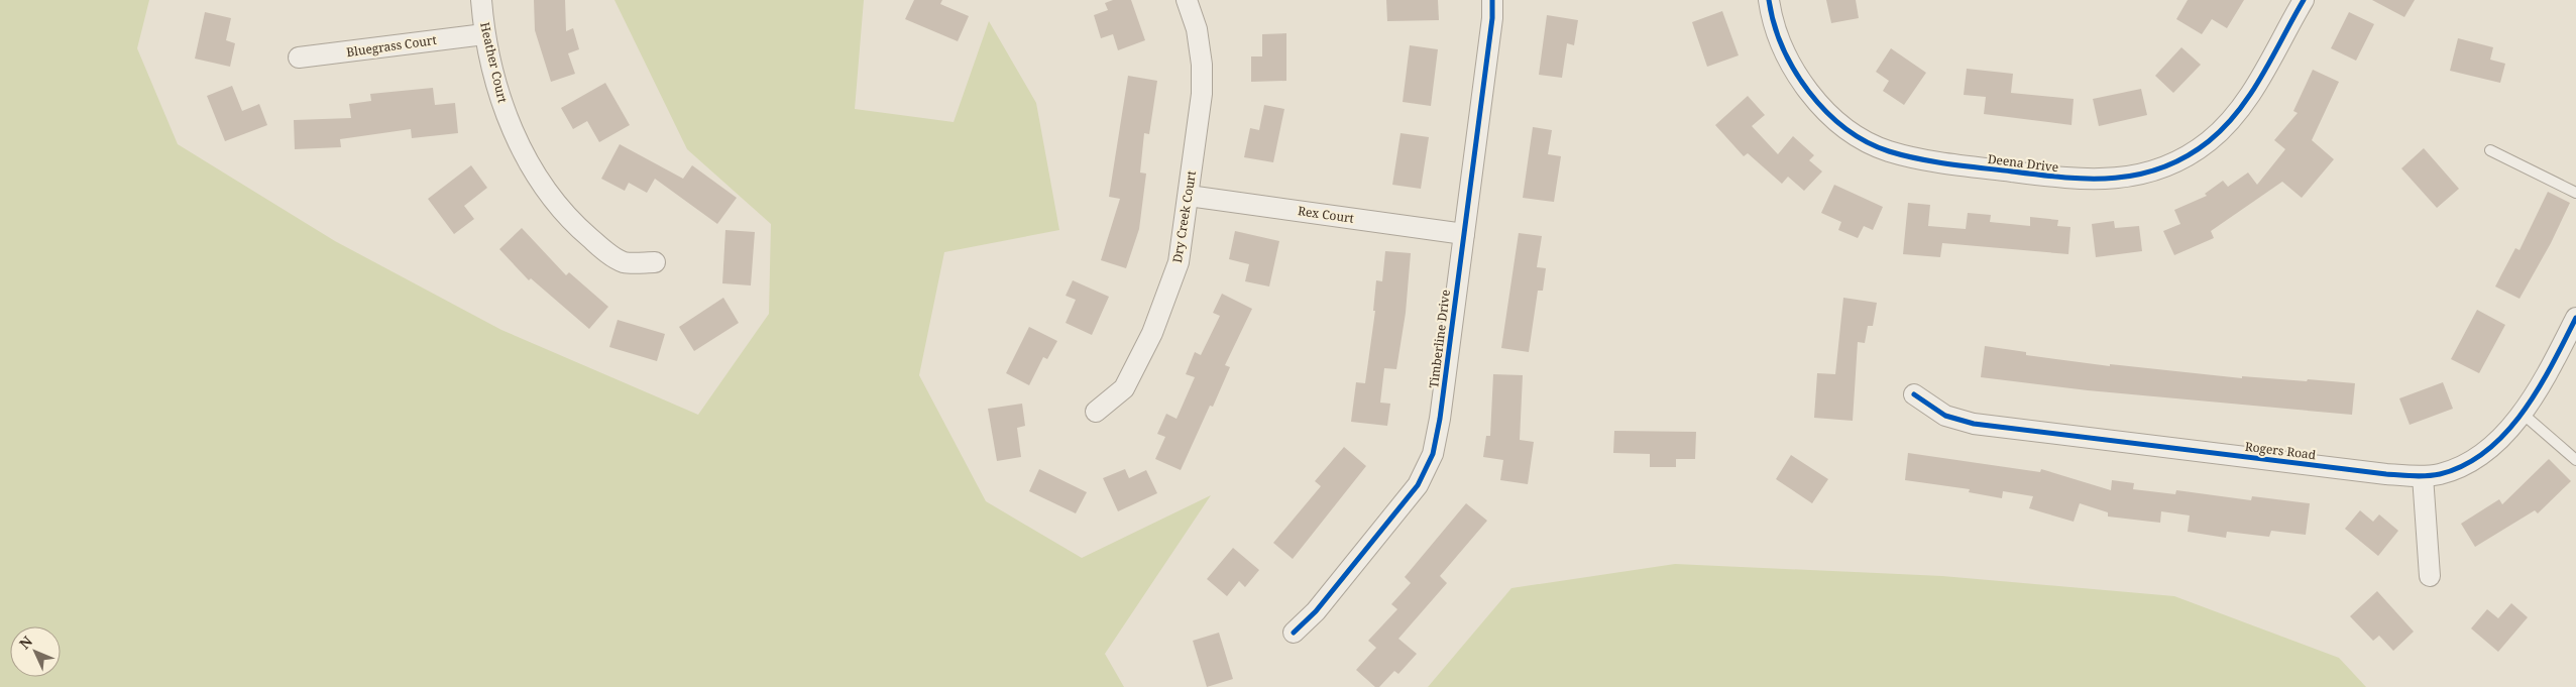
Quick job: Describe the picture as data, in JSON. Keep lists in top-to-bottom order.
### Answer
{
  "streets": {
    "street": [
      "Bluegrass Court",
      "Heather Court",
      "Deena Drive",
      "Rex Court",
      "Dry Creek Court",
      "Timberline Drive",
      "Rogers Road"
    ]
  },
  "crossings": [
    ["Bluegrass Court", "Heather Court"],
    ["Rex Court", "Dry Creek Court"],
    ["Rex Court", "Timberline Drive"]
  ],
  "north": "top left"
}
